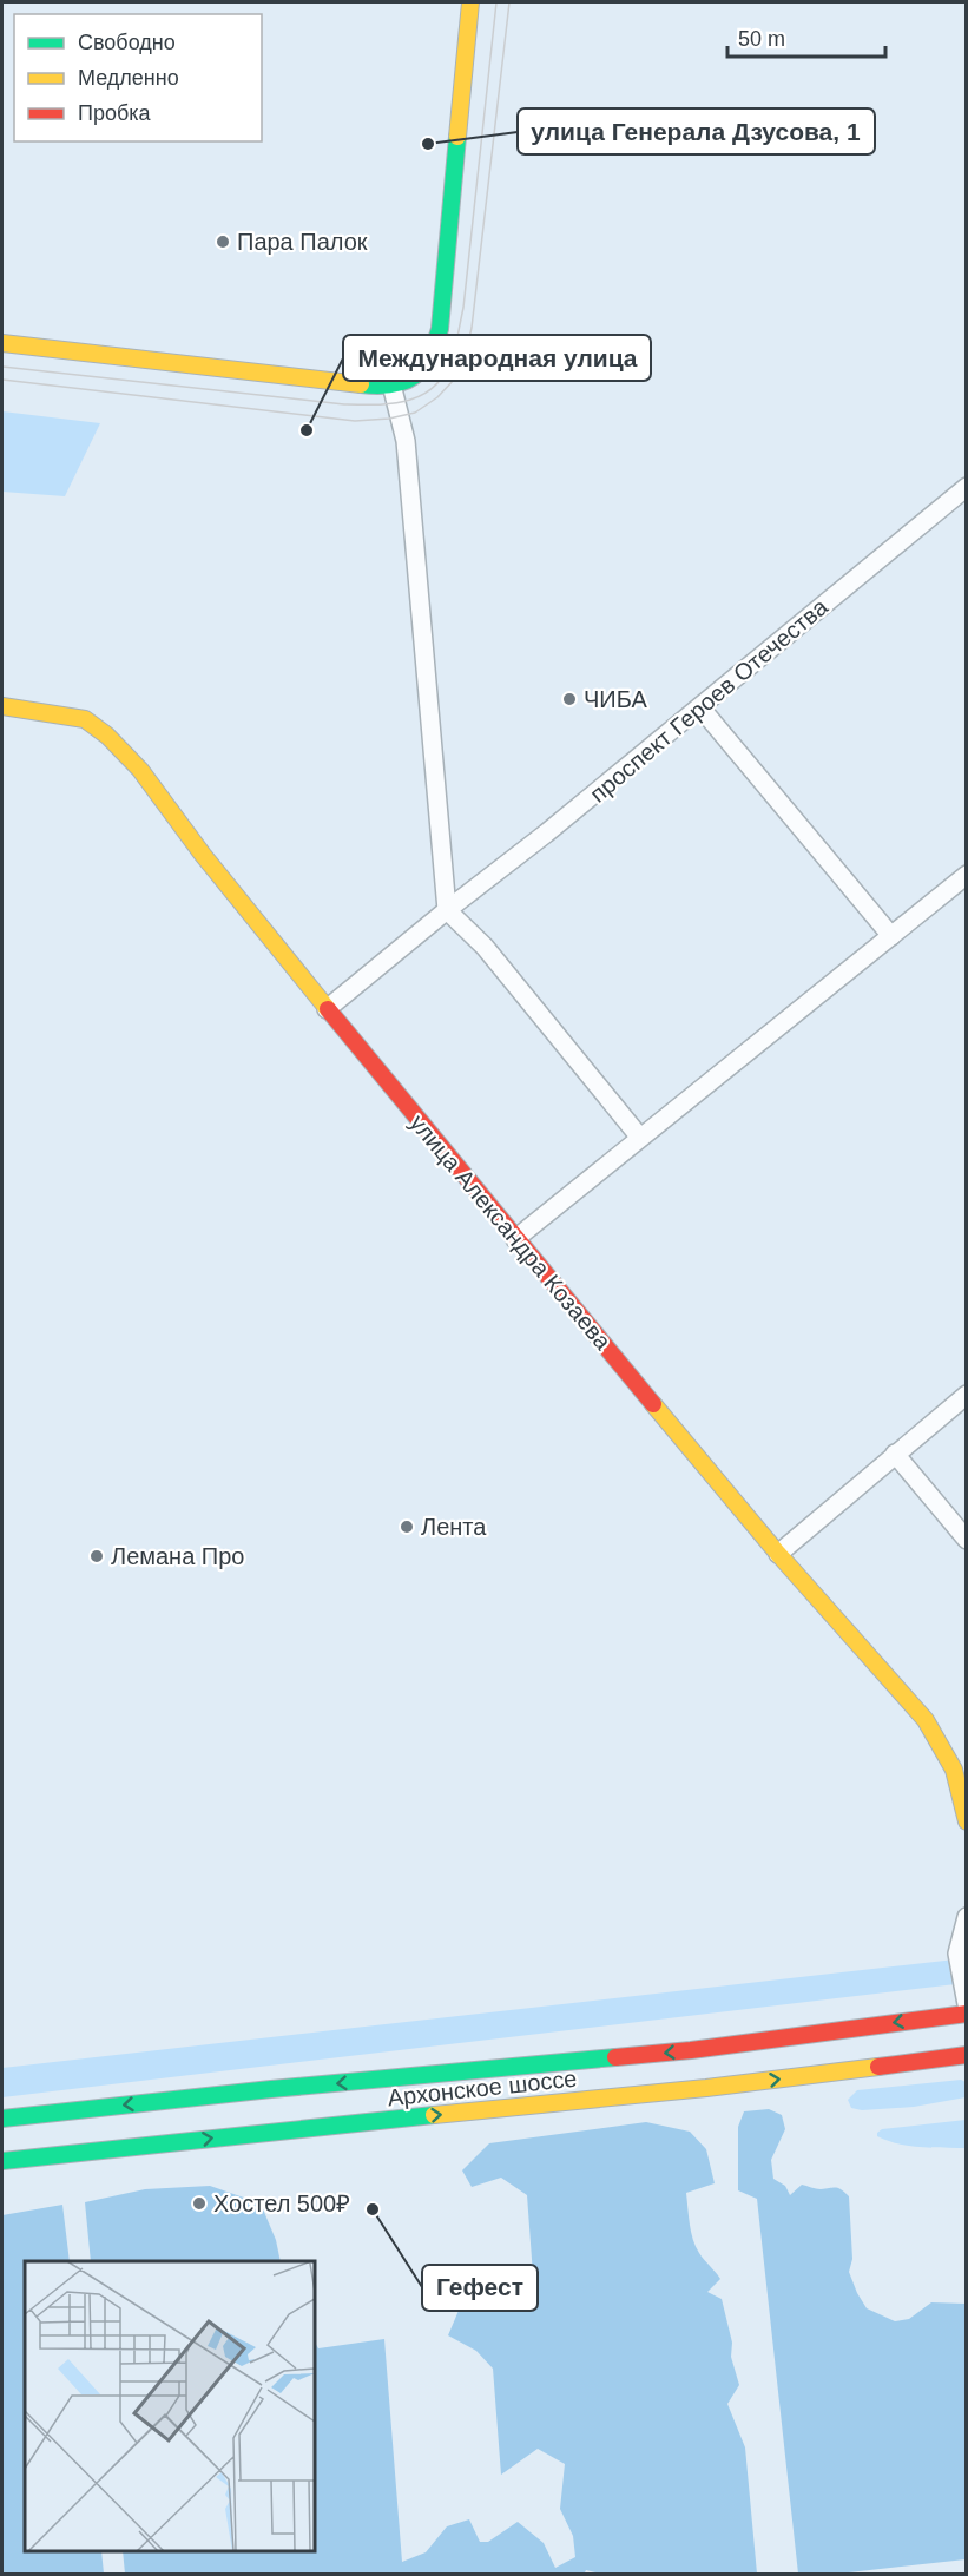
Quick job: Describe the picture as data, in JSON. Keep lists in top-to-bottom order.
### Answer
{
  "streets": {
    "main road": ["улица Александра Козаева", "Архонское шоссе"],
    "street": ["проспект Героев Отечества"]
  },
  "crossings": [
    ["проспект Героев Отечества", "улица Александра Козаева"]
  ],
  "places": [
    "улица Генерала Дзусова, 1",
    "Пара Палок",
    "Международная улица",
    "ЧИБА",
    "Лента",
    "Лемана Про",
    "Хостел 500₽",
    "Гефест"
  ],
  "legend": ["Свободно", "Медленно", "Пробка"],
  "scale_bar": "50 m"
}
